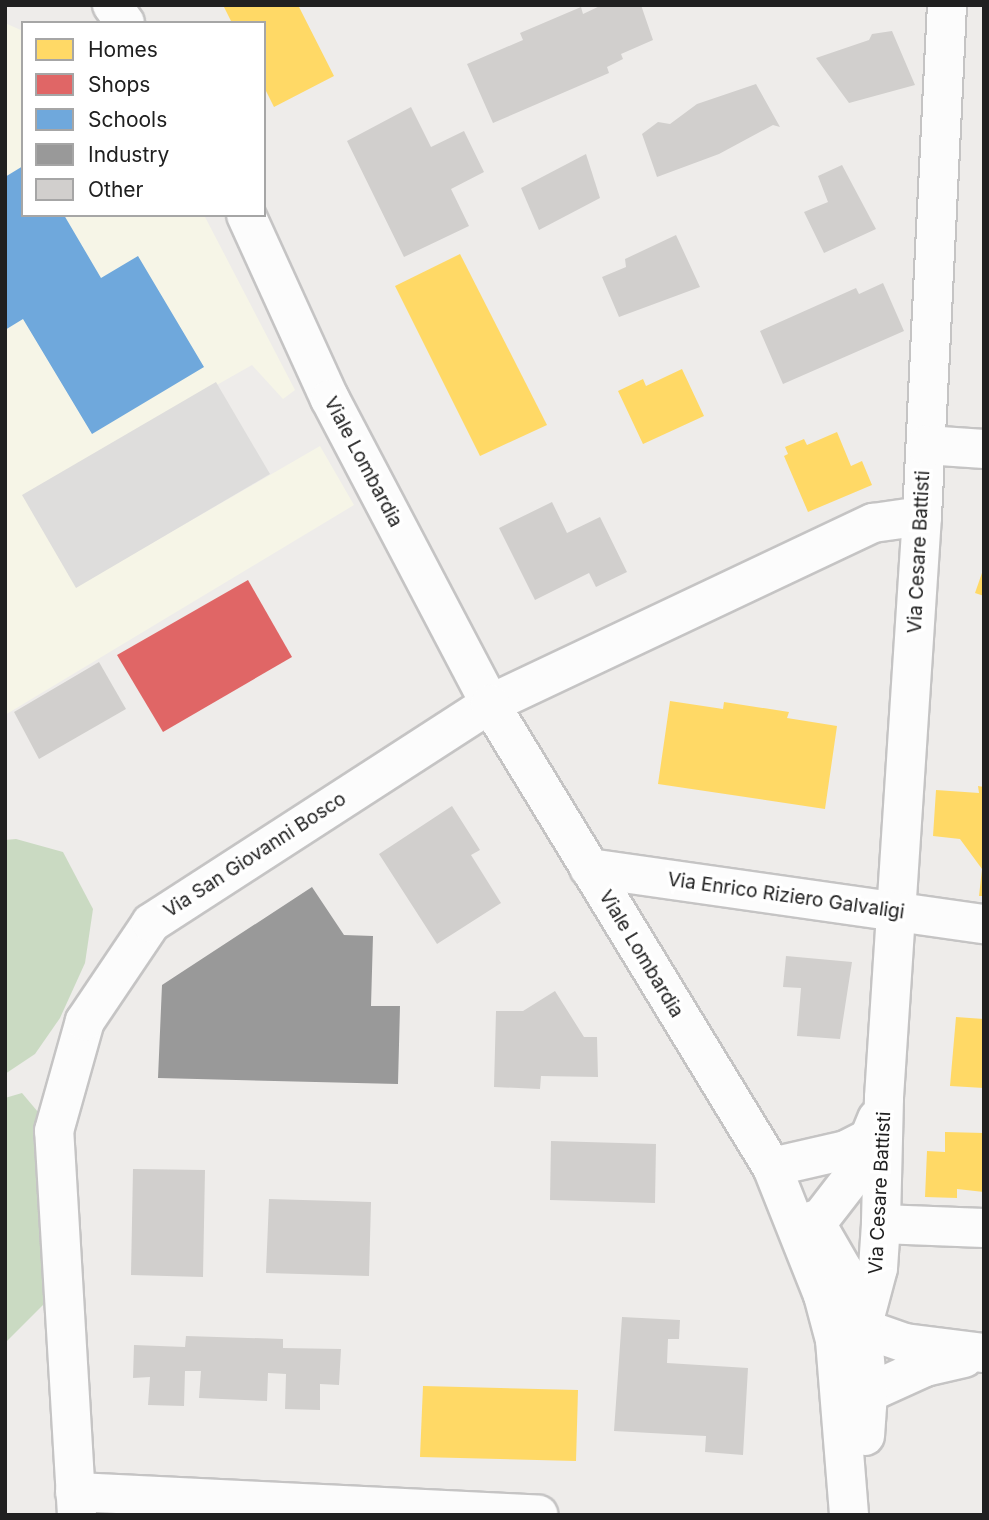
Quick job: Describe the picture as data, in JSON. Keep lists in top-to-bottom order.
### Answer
{
  "streets": {
    "street": [
      "Viale Lombardia",
      "Via Cesare Battisti",
      "Via San Giovanni Bosco",
      "Via Enrico Riziero Galvaligi"
    ]
  },
  "crossings": [
    ["Viale Lombardia", "Via Cesare Battisti"],
    ["Viale Lombardia", "Via San Giovanni Bosco"],
    ["Viale Lombardia", "Via Enrico Riziero Galvaligi"],
    ["Via Cesare Battisti", "Via Enrico Riziero Galvaligi"]
  ],
  "legend": [
    "Homes",
    "Shops",
    "Schools",
    "Industry",
    "Other"
  ]
}
